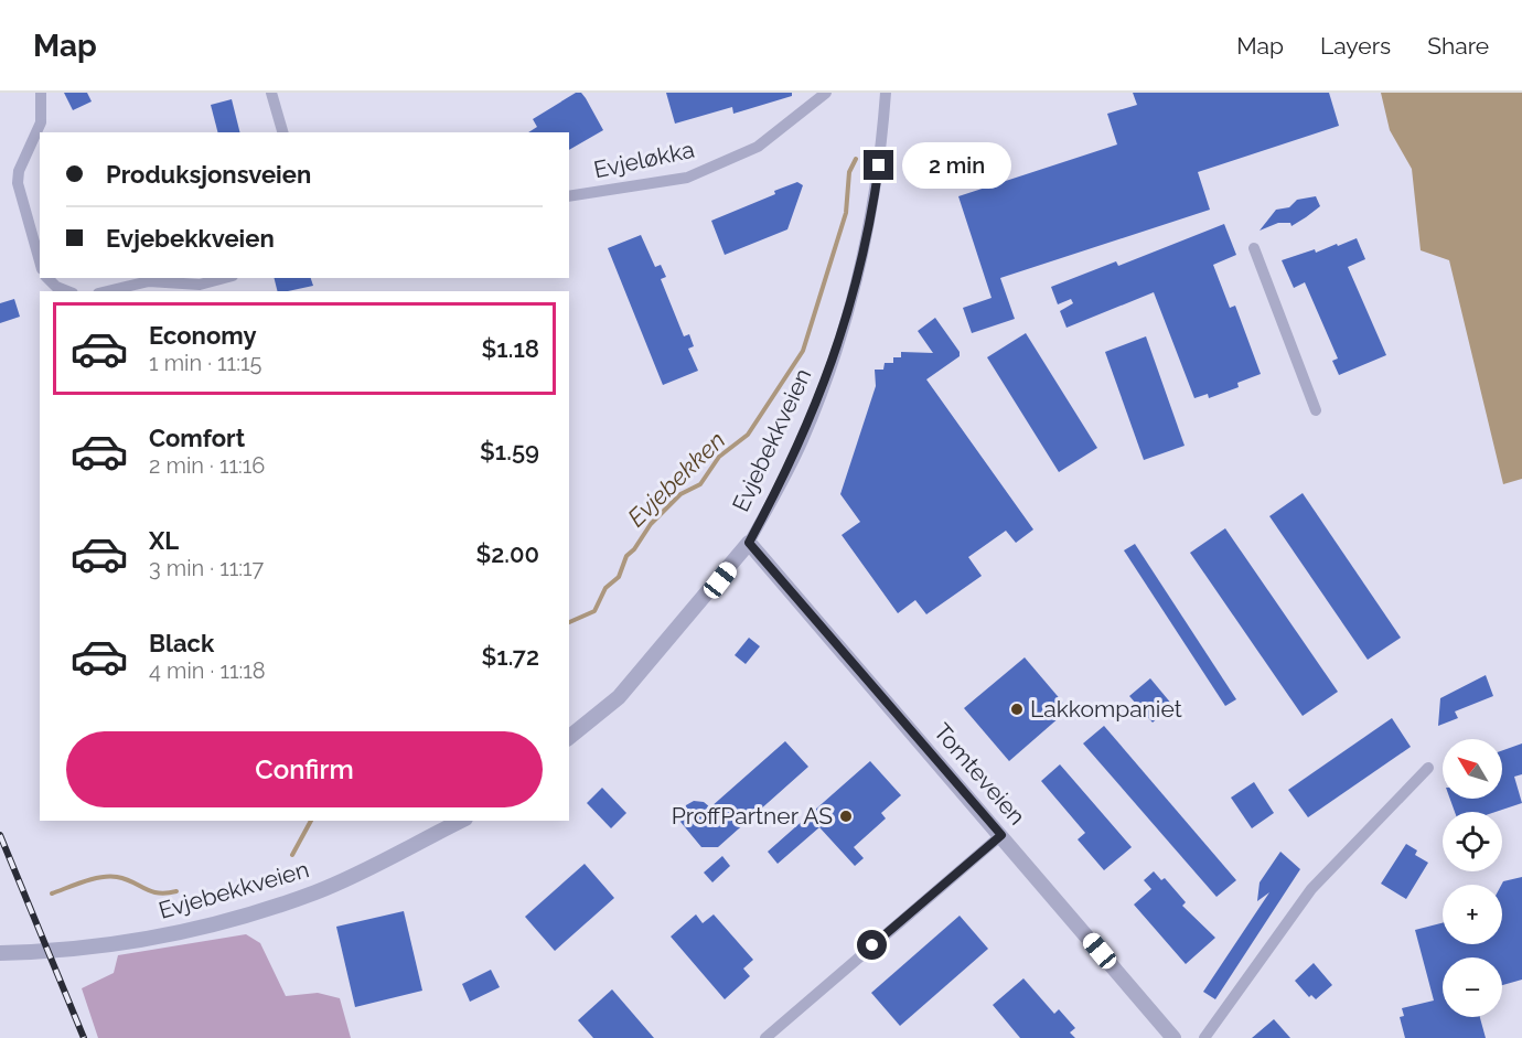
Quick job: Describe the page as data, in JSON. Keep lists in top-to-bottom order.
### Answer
{
  "streets": {
    "street": ["Evjeløkka", "Evjebekkveien", "Tomteveien"]
  },
  "crossings": [
    ["Evjebekkveien", "Tomteveien"]
  ],
  "water": ["Evjebekken"],
  "places": ["Lakkompaniet", "ProffPartner AS"],
  "north": "top left",
  "page": {
    "header": "Map",
    "nav": ["Map", "Layers", "Share"],
    "banner": ["Produksjonsveien", "Evjebekkveien"],
    "bubble": "2 min",
    "list": [
      {
        "name": "Economy",
        "note": "1 min · 11:15",
        "value": "$1.18"
      },
      {
        "name": "Comfort",
        "note": "2 min · 11:16",
        "value": "$1.59"
      },
      {
        "name": "XL",
        "note": "3 min · 11:17",
        "value": "$2.00"
      },
      {
        "name": "Black",
        "note": "4 min · 11:18",
        "value": "$1.72"
      }
    ],
    "buttons": "Confirm",
    "map_buttons": ["+", "−"]
  }
}
